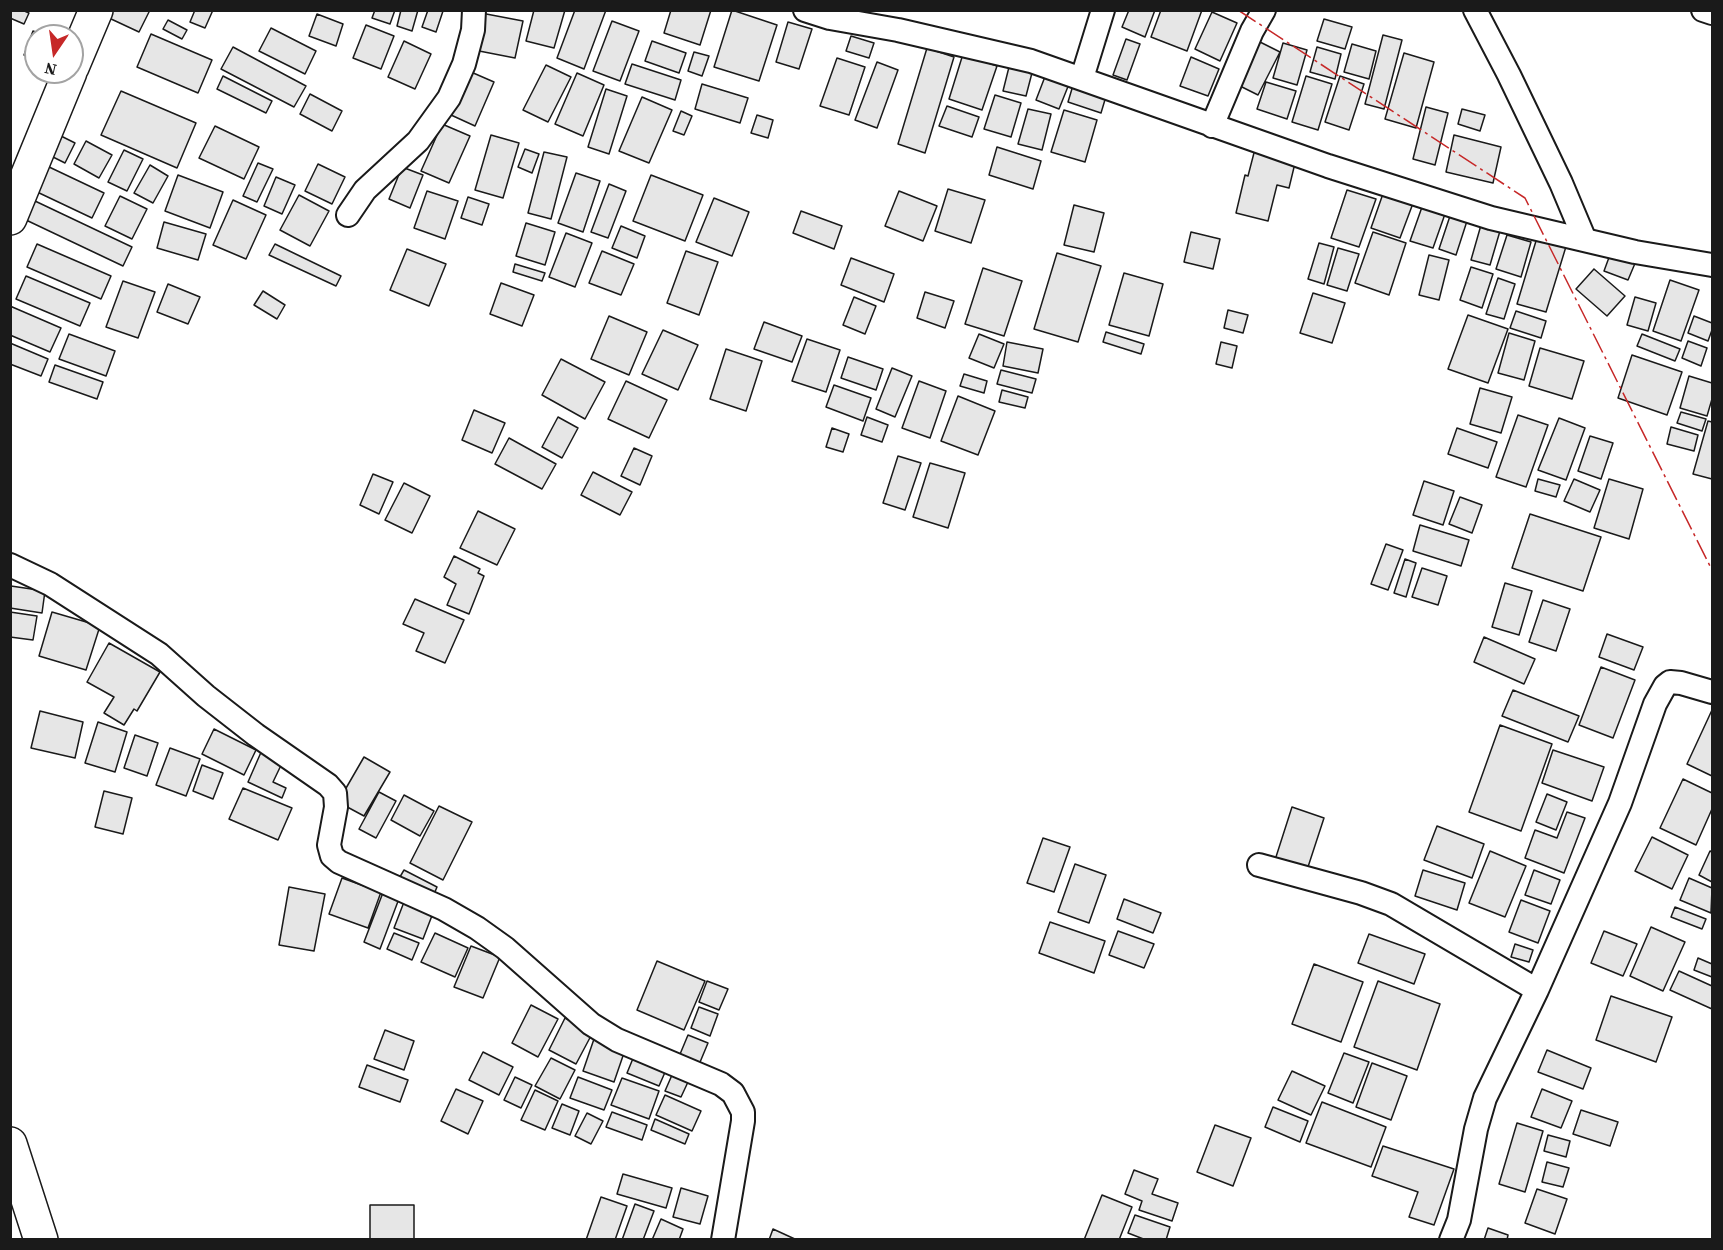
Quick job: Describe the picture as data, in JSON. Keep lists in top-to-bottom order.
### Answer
{
  "north": "bottom"
}
